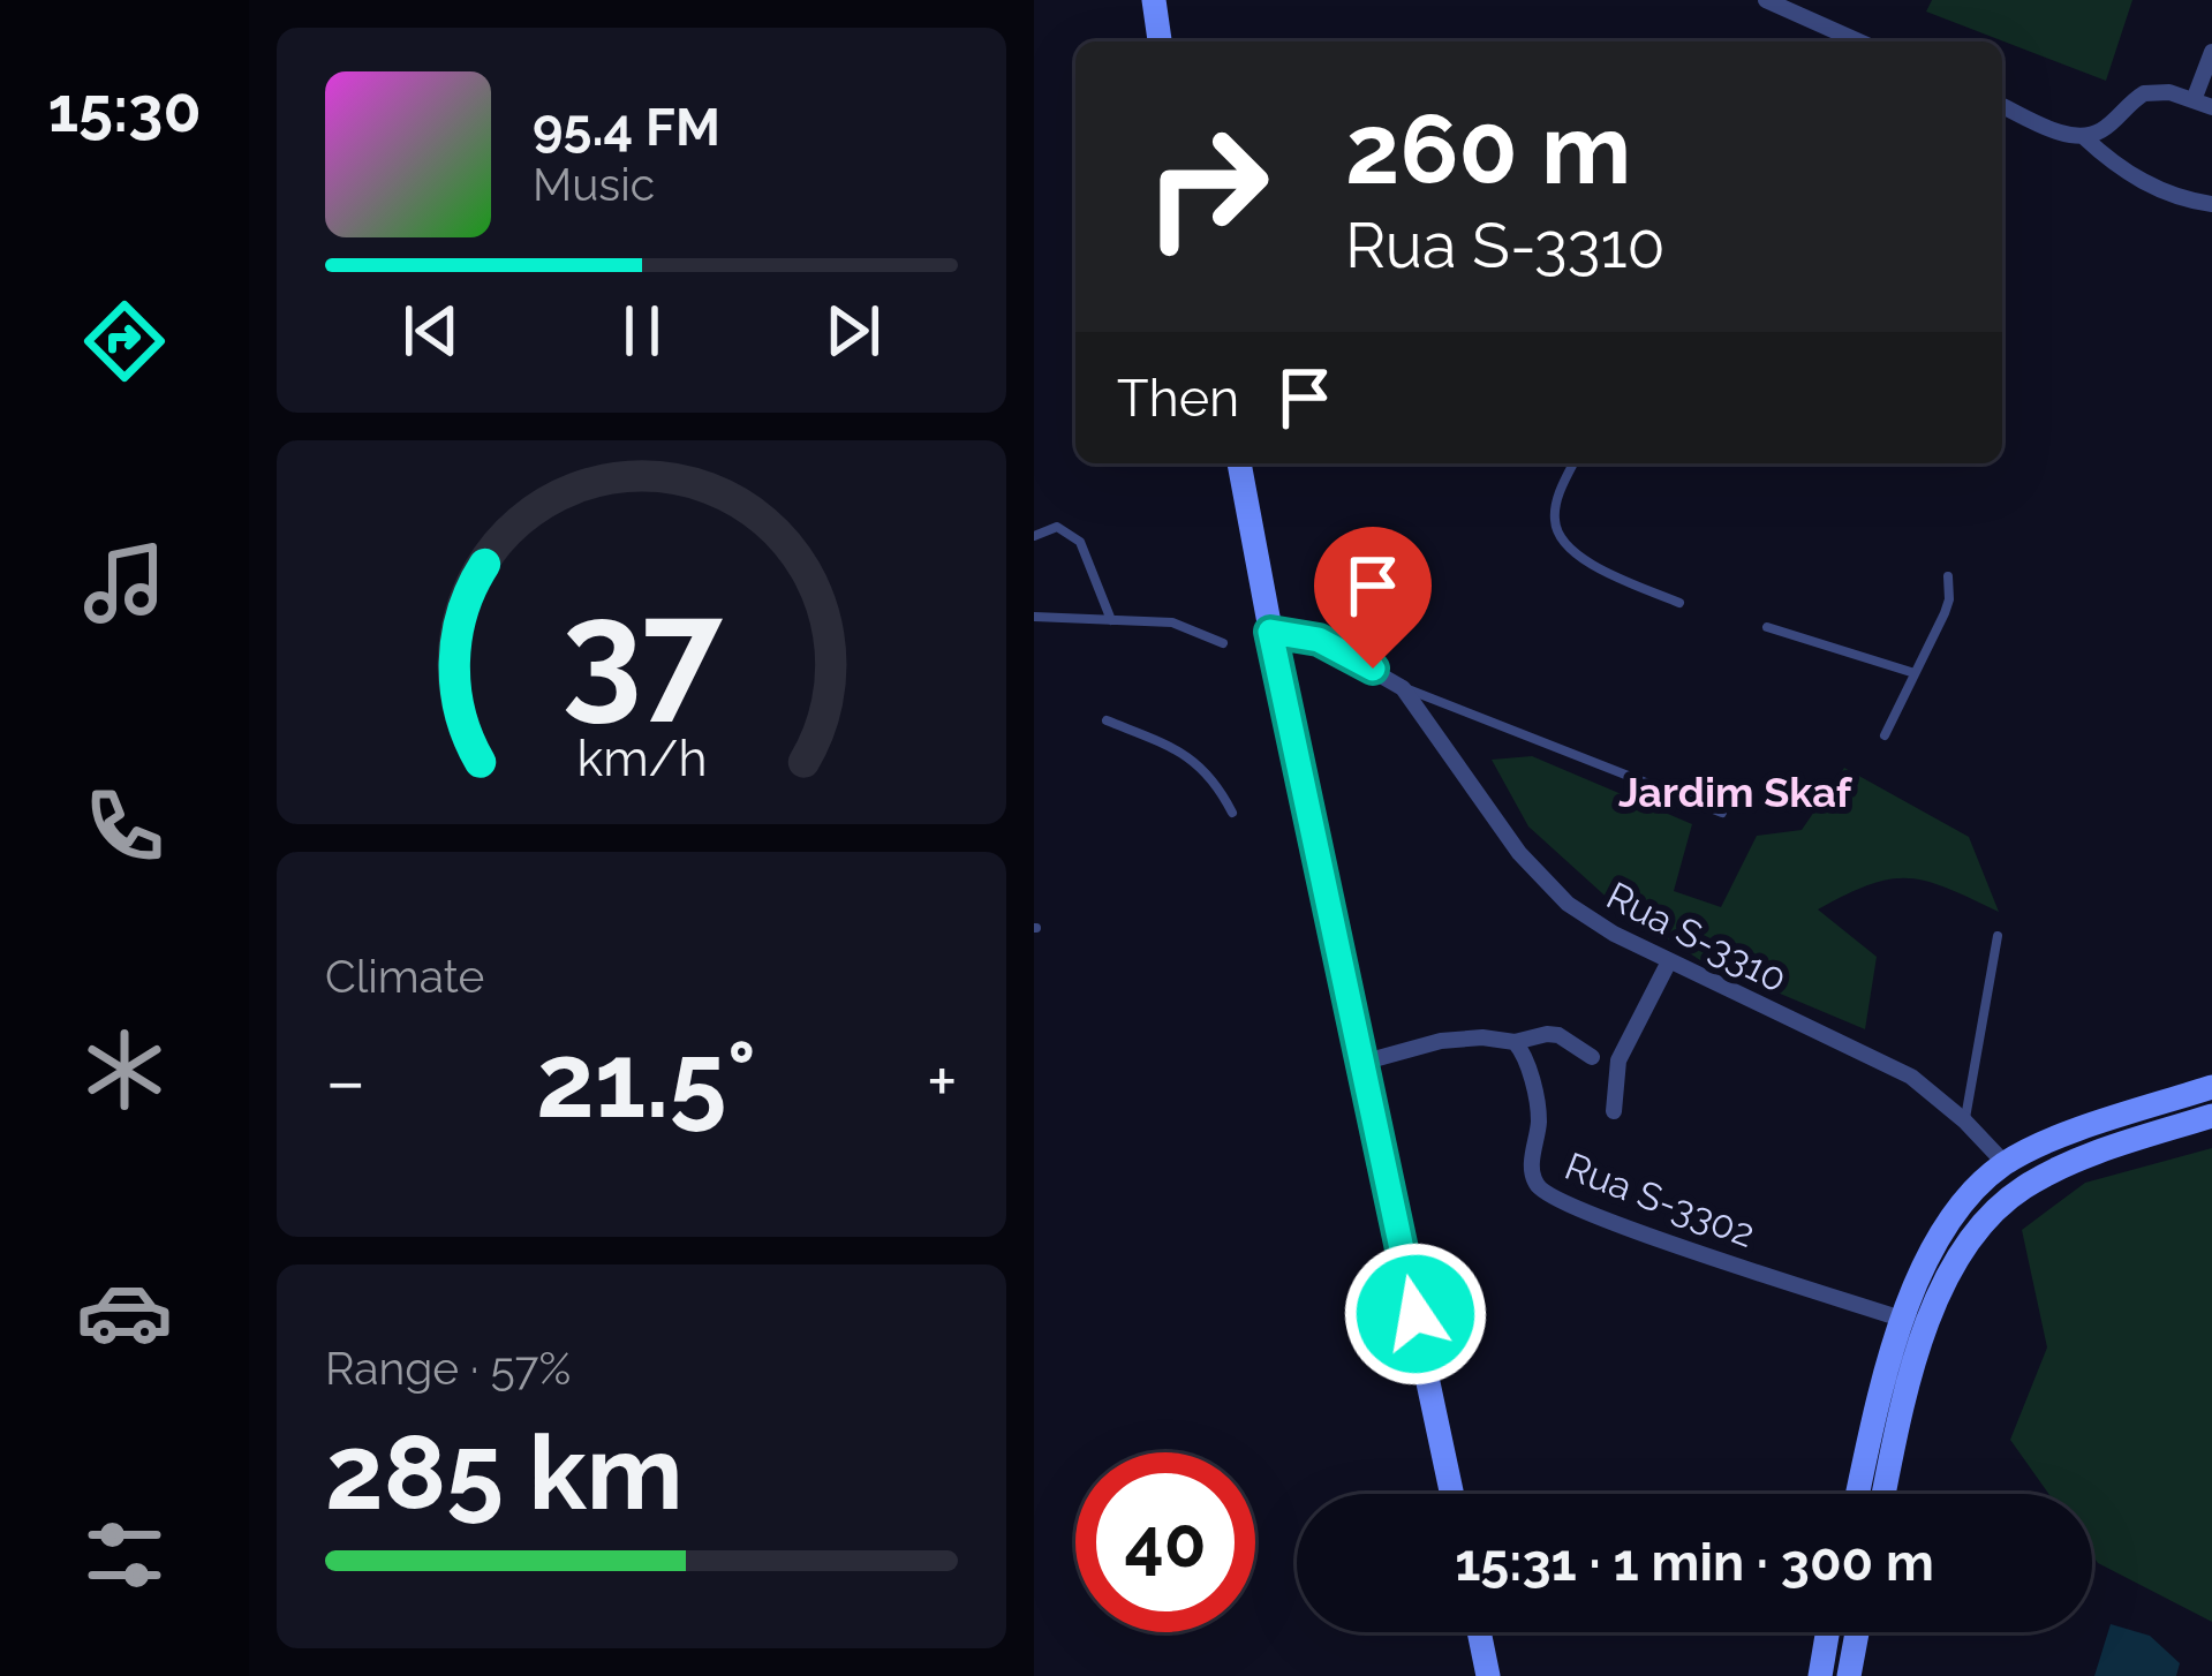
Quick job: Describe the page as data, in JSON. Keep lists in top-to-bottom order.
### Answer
{
  "streets": {
    "street": ["Rua S-3310", "Rua S-3302"]
  },
  "districts": ["Jardim Skaf"],
  "page": {
    "tabs": "15:30",
    "turn": ["260 m", "Rua S-3310"],
    "song": ["95.4 FM", "Music"],
    "then": "Then",
    "tile": [
      "Climate",
      ["Range · 57%", "285 km"]
    ],
    "heat": ["−", "21.5°", "+"],
    "limit": "40",
    "trip": "15:31 · 1 min · 300 m",
    "gauge": ["37", "km/h"]
  }
}
